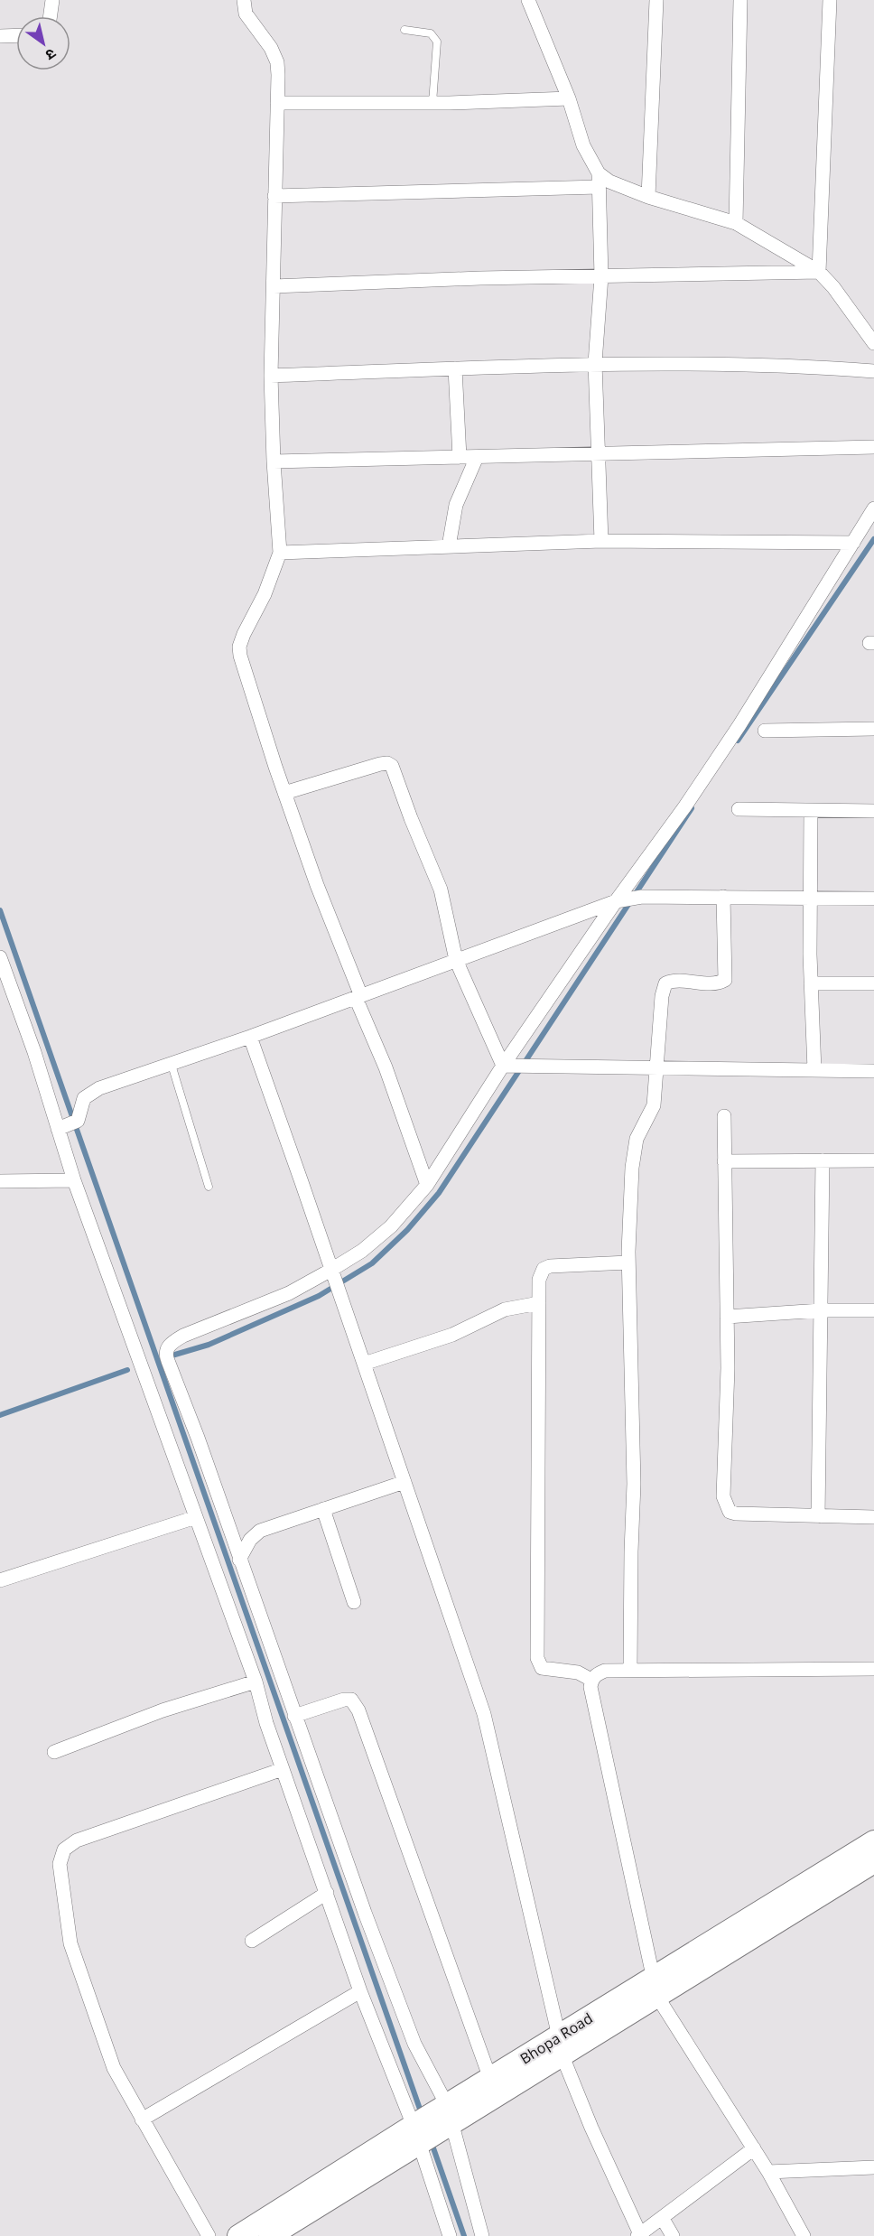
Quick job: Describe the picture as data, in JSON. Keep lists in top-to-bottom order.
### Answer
{
  "streets": {
    "main road": ["Bhopa Road"]
  },
  "north": "bottom right"
}
